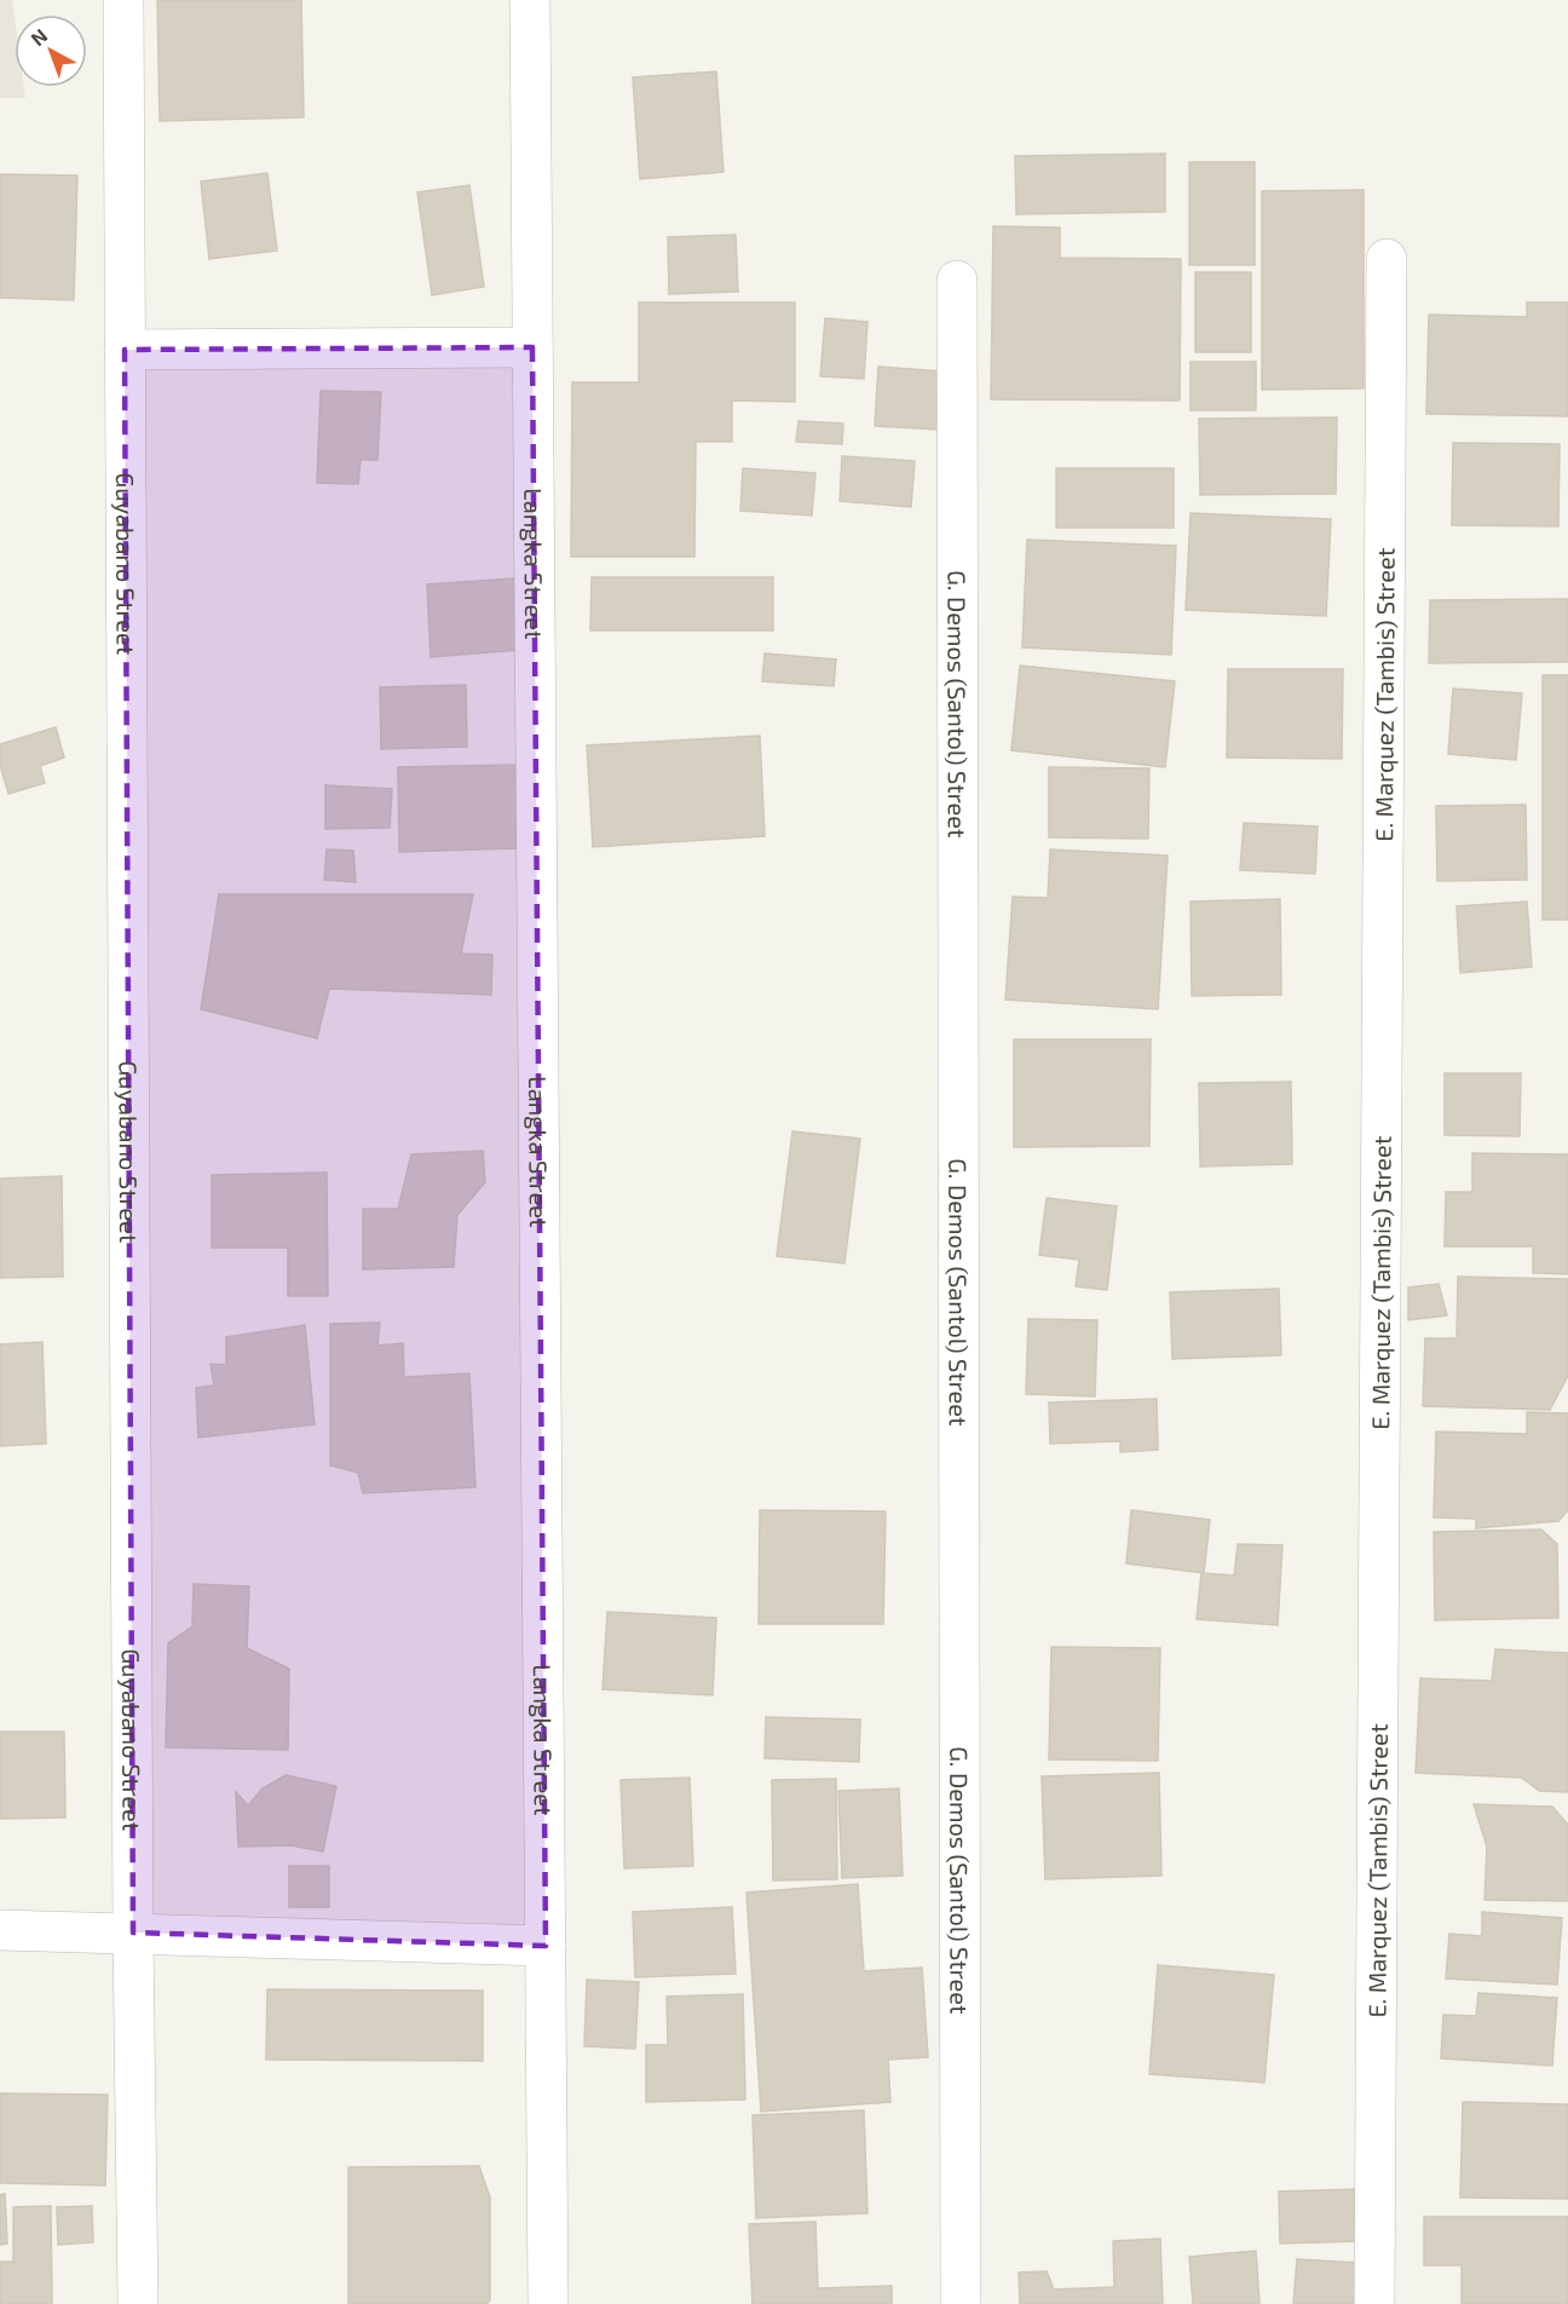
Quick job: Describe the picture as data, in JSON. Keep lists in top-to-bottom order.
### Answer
{
  "streets": {
    "street": [
      "Guyabano Street",
      "Langka Street",
      "E. Marquez (Tambis) Street",
      "G. Demos (Santol) Street"
    ]
  },
  "north": "top left"
}
